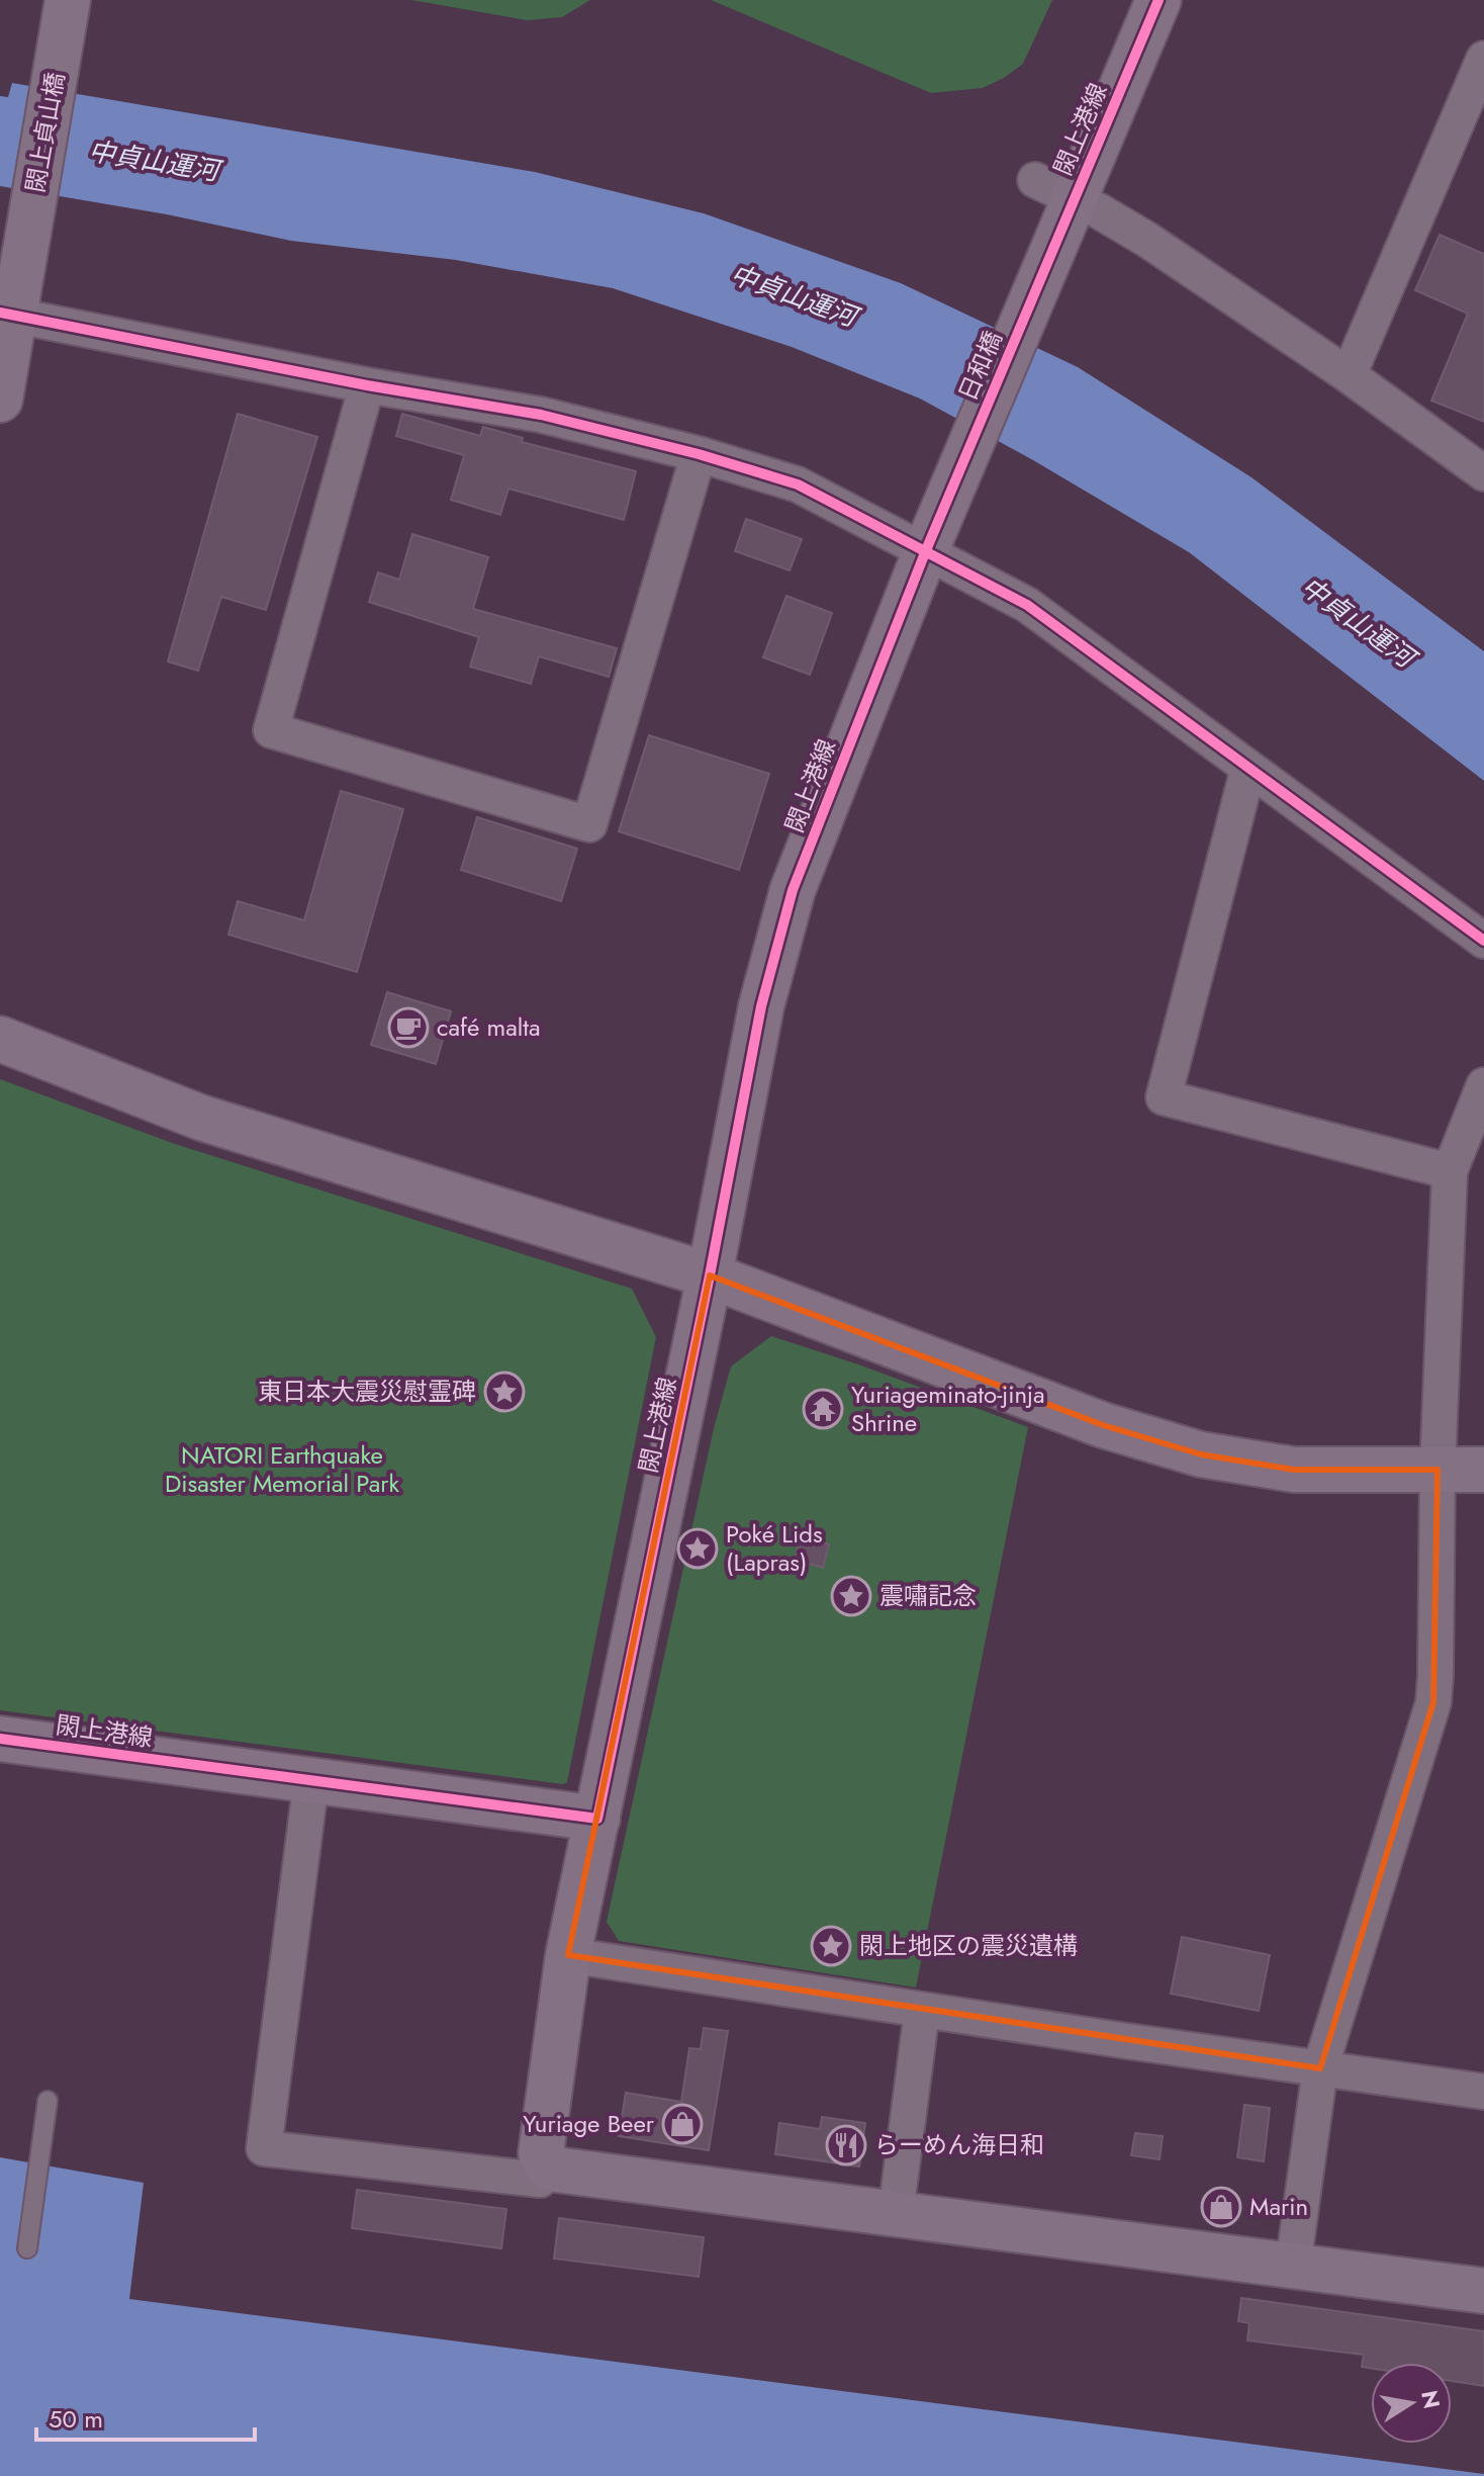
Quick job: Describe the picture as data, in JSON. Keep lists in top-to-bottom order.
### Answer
{
  "streets": {
    "street": ["閖上港線", "閖上貞山橋", "日和橋"]
  },
  "crossings": [
    ["閖上港線", "日和橋"]
  ],
  "water": ["中貞山運河"],
  "parks": ["NATORI Earthquake Disaster Memorial Park"],
  "places": {
    "cafe": ["café malta"],
    "place": [
      "東日本大震災慰霊碑",
      "Poké Lids (Lapras)",
      "震嘯記念",
      "閖上地区の震災遺構"
    ],
    "temple": ["Yuriageminato-jinja Shrine"],
    "shop": ["Yuriage Beer", "Marin"],
    "restaurant": ["らーめん海日和"]
  },
  "scale_bar": "50 m",
  "north": "right"
}
